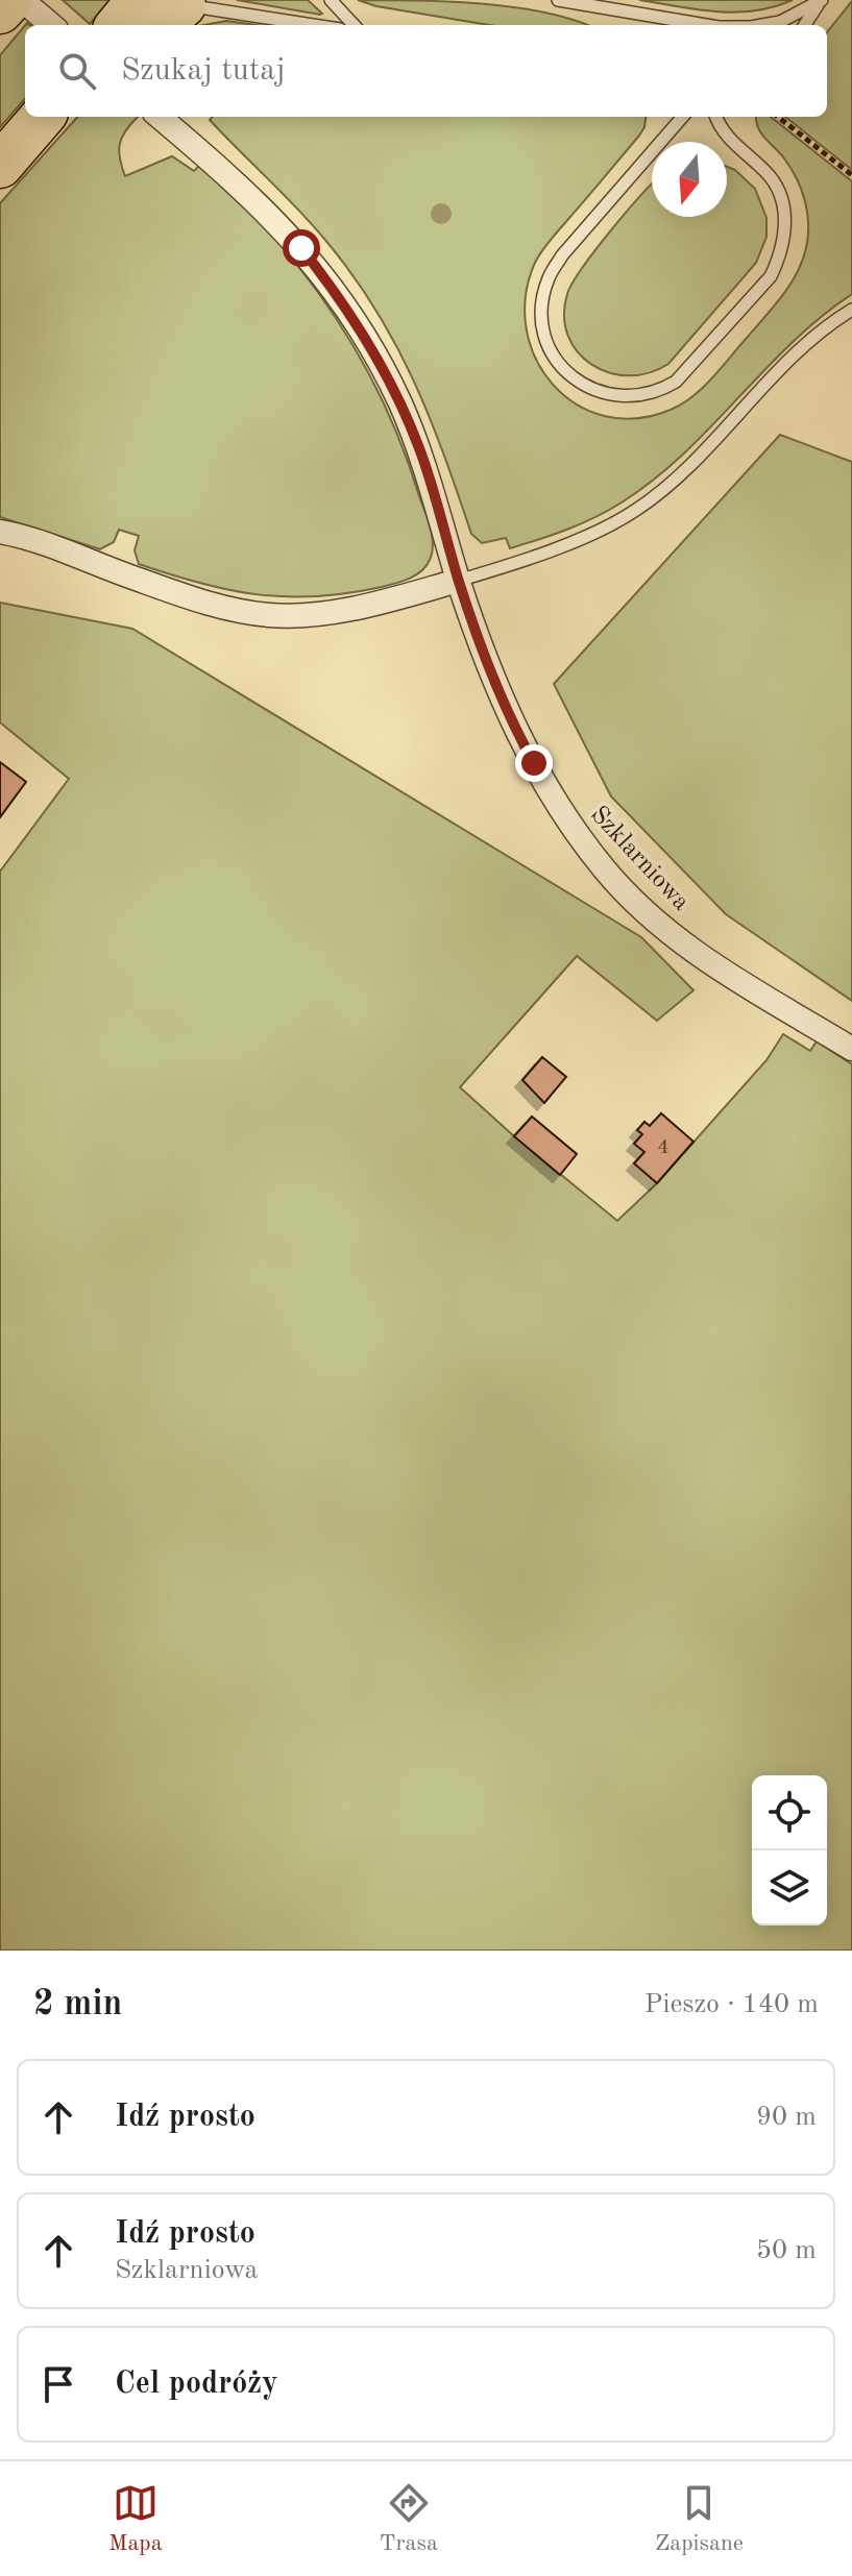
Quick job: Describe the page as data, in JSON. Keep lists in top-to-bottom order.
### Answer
{
  "streets": {
    "street": ["Szklarniowa"]
  },
  "house_numbers": ["4"],
  "north": "bottom",
  "page": {
    "search": "Szukaj tutaj",
    "heading": ["2 min", "Pieszo · 140 m"],
    "list": [
      ["Idź prosto", "90 m"],
      ["Idź prosto", "Szklarniowa", "50 m"],
      "Cel podróży"
    ],
    "nav": ["Mapa", "Trasa", "Zapisane"]
  }
}
